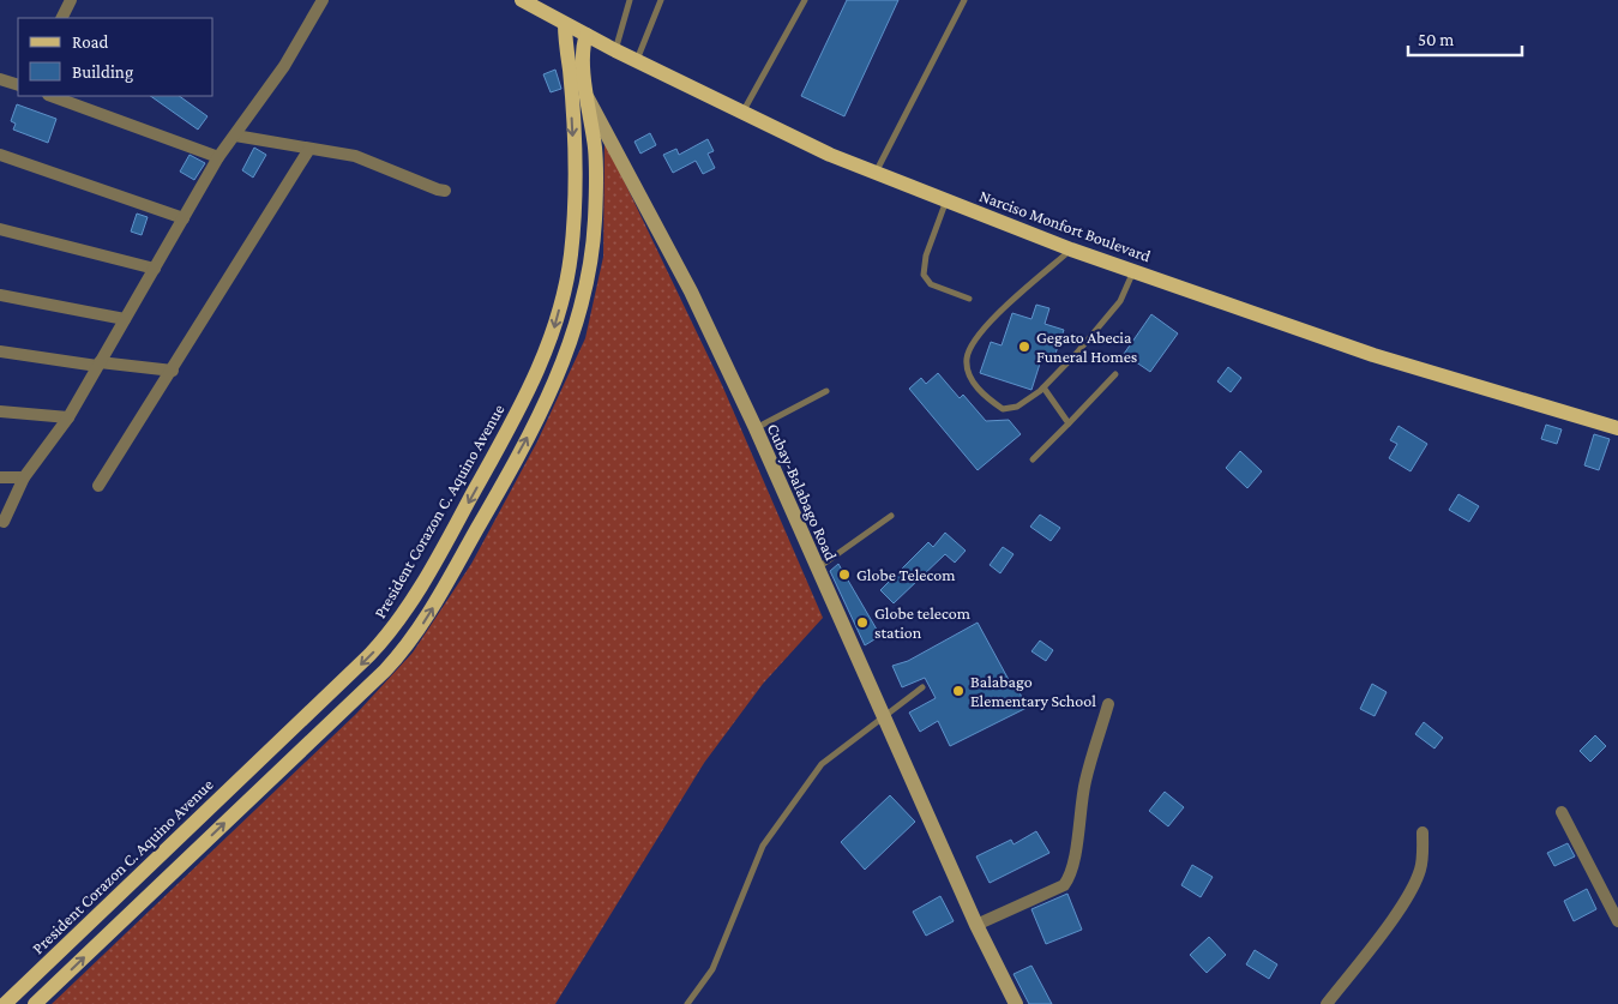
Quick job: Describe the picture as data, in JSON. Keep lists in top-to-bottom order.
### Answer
{
  "streets": {
    "main road": ["Narciso Monfort Boulevard", "Cubay-Balabago Road", "President Corazon C. Aquino Avenue"]
  },
  "crossings": [
    ["Narciso Monfort Boulevard", "President Corazon C. Aquino Avenue"]
  ],
  "places": [
    "Gegato Abecia Funeral Homes",
    "Globe Telecom",
    "Globe telecom station",
    "Balabago Elementary School"
  ],
  "legend": ["Road", "Building"],
  "scale_bar": "50 m"
}
